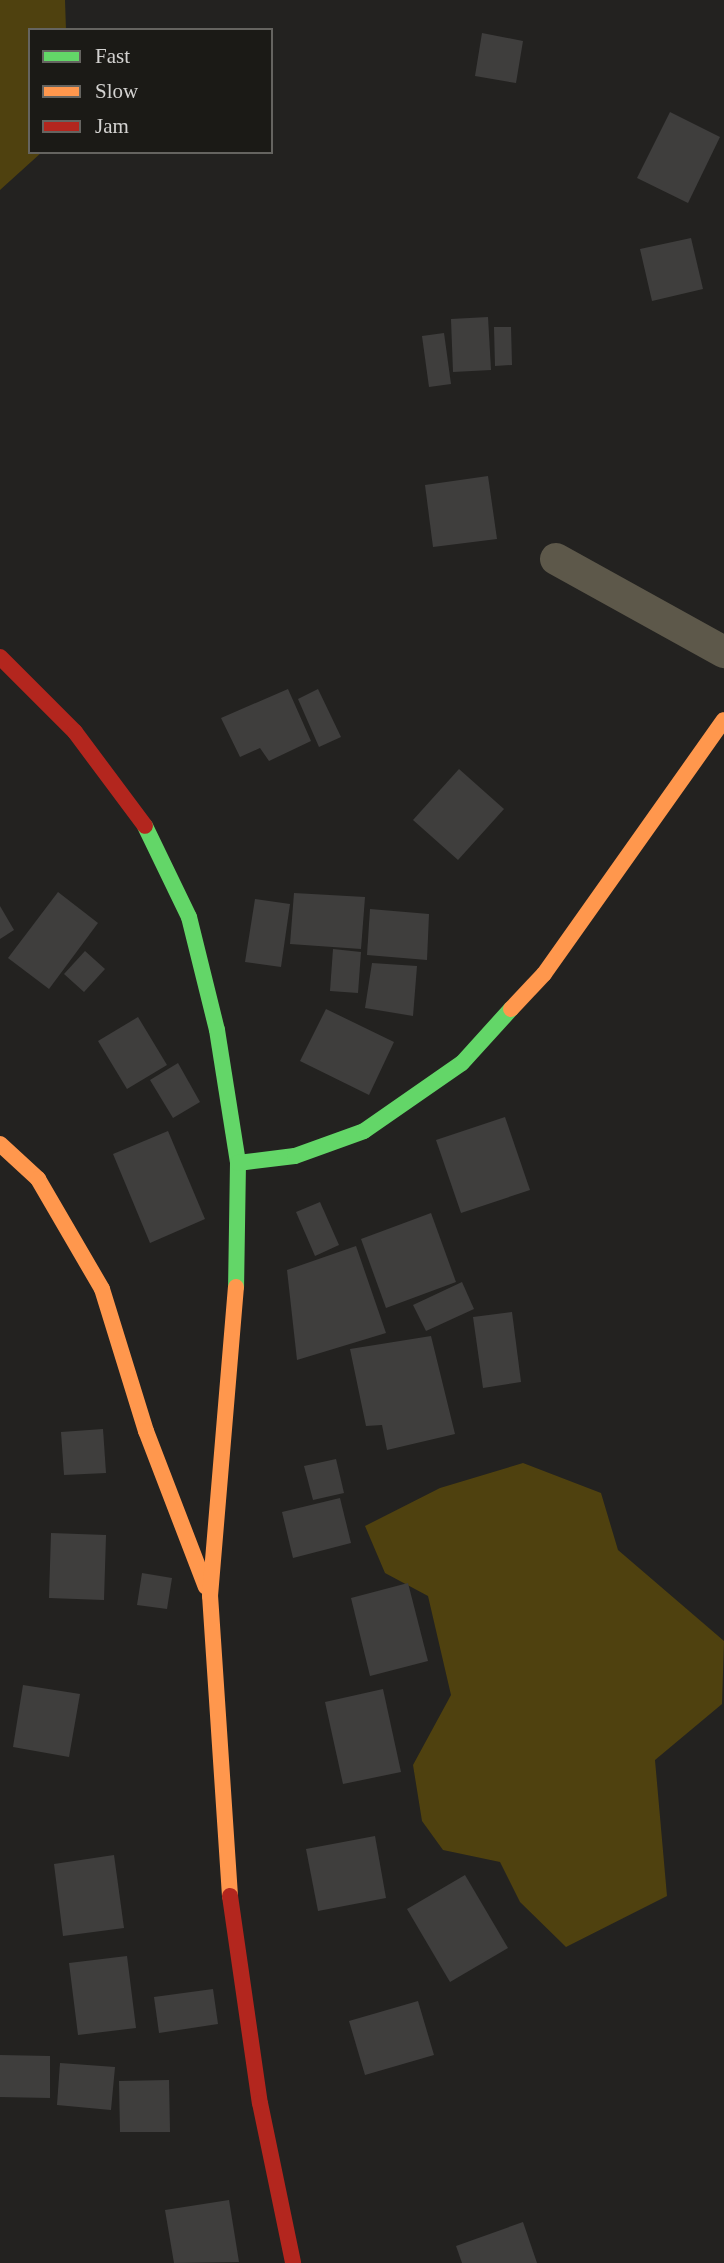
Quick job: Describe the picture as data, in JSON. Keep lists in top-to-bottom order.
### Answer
{
  "legend": ["Fast", "Slow", "Jam"]
}
